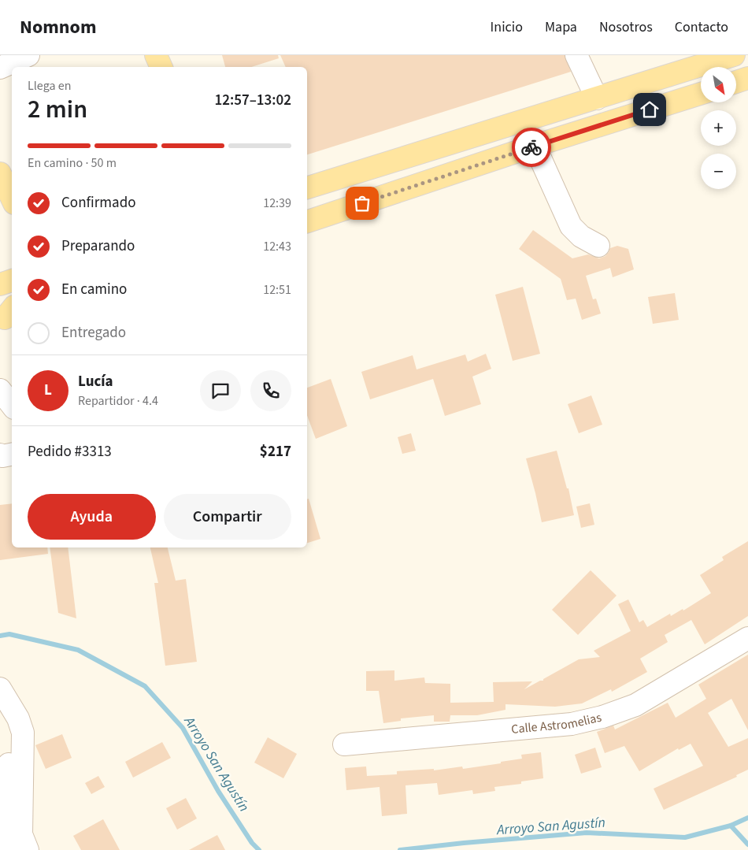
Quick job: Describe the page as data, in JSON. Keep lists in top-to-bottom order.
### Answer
{
  "streets": {
    "street": ["Calle Astromelias"]
  },
  "water": ["Arroyo San Agustín"],
  "north": "bottom right",
  "page": {
    "header": "Nomnom",
    "nav": [
      "Inicio",
      "Mapa",
      "Nosotros",
      "Contacto"
    ],
    "map_buttons": ["+", "−"],
    "heading": ["2 min", "Llega en", "12:57–13:02"],
    "panel": [
      "Lucía",
      "Repartidor · 4.4",
      "Pedido #3313",
      "$217"
    ],
    "bar": "En camino · 50 m",
    "list": [
      ["Confirmado", "12:39"],
      ["Preparando", "12:43"],
      ["En camino", "12:51"],
      "Entregado"
    ],
    "round": "L",
    "buttons": ["Ayuda", "Compartir"]
  }
}
